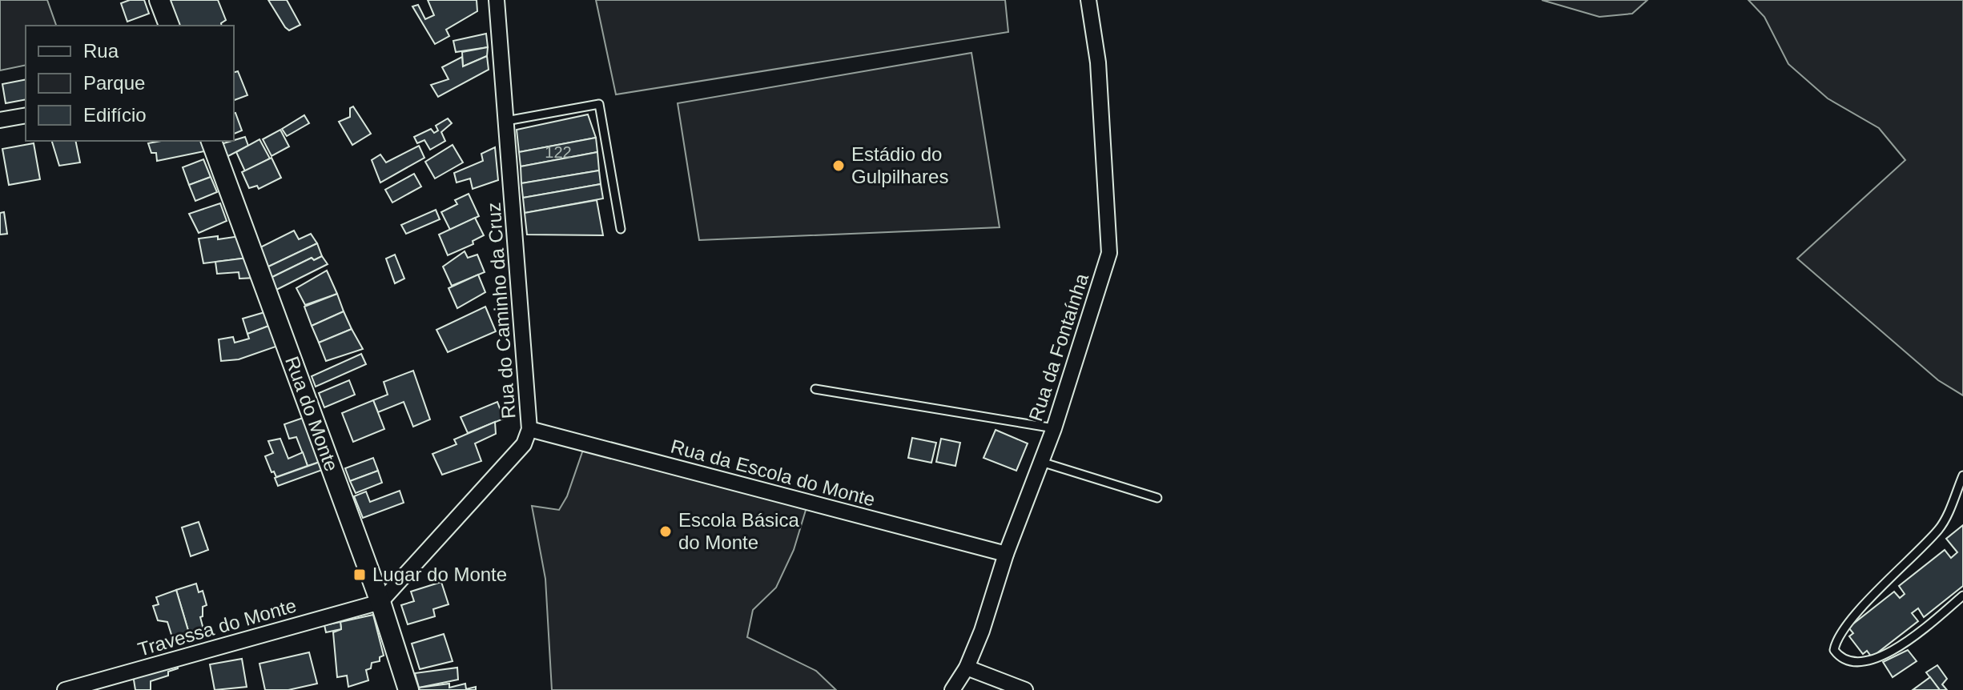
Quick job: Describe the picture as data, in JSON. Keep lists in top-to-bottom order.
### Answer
{
  "streets": {
    "street": [
      "Rua do Caminho da Cruz",
      "Rua da Fontaínha",
      "Rua do Monte",
      "Rua da Escola do Monte",
      "Travessa do Monte"
    ]
  },
  "crossings": [
    ["Rua do Caminho da Cruz", "Rua do Monte"],
    ["Rua do Caminho da Cruz", "Rua da Escola do Monte"],
    ["Rua do Caminho da Cruz", "Travessa do Monte"],
    ["Rua da Fontaínha", "Rua da Escola do Monte"],
    ["Rua do Monte", "Travessa do Monte"]
  ],
  "places": {
    "other": ["Estádio do Gulpilhares", "Escola Básica do Monte"],
    "transit": ["Lugar do Monte"]
  },
  "house_numbers": ["122"],
  "legend": ["Rua", "Parque", "Edifício"]
}
